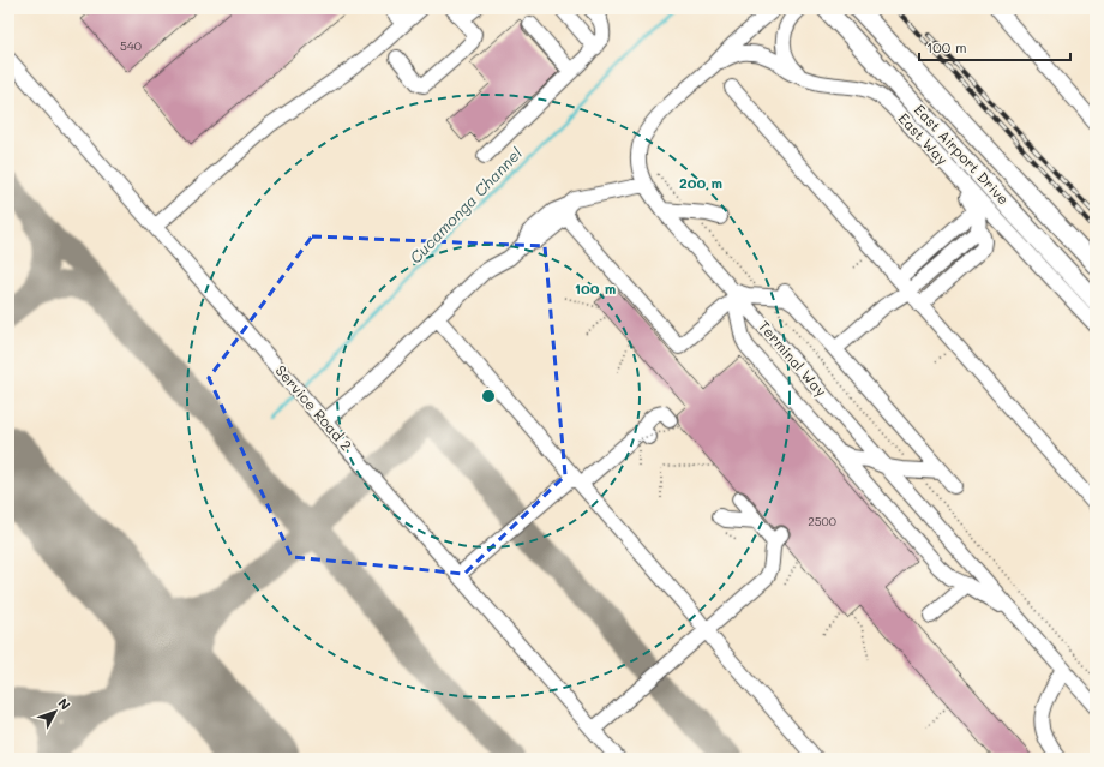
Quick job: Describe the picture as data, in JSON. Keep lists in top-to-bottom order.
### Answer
{
  "streets": {
    "main road": ["East Airport Drive"],
    "street": ["East Way", "Terminal Way", "Service Road 2"]
  },
  "crossings": [
    ["East Way", "Terminal Way"]
  ],
  "water": ["Cucamonga Channel"],
  "house_numbers": ["540", "2500"],
  "scale_bar": "100 m",
  "north": "top right",
  "rings": ["200 m", "100 m"]
}
